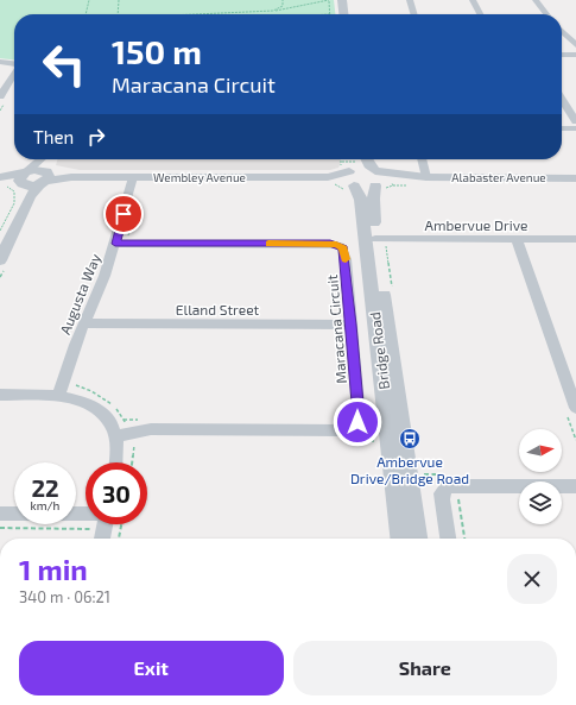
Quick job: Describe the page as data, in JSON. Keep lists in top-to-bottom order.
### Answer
{
  "streets": {
    "street": [
      "Wembley Avenue",
      "Alabaster Avenue",
      "Ambervue Drive",
      "Augusta Way",
      "Elland Street",
      "Maracana Circuit",
      "Bridge Road"
    ]
  },
  "crossings": [
    ["Wembley Avenue", "Alabaster Avenue"],
    ["Wembley Avenue", "Augusta Way"],
    ["Wembley Avenue", "Bridge Road"],
    ["Alabaster Avenue", "Bridge Road"],
    ["Ambervue Drive", "Bridge Road"],
    ["Augusta Way", "Elland Street"],
    ["Augusta Way", "Maracana Circuit"],
    ["Elland Street", "Maracana Circuit"]
  ],
  "places": {
    "bus stop": ["Ambervue Drive/Bridge Road"]
  },
  "north": "right",
  "page": {
    "turn": ["150 m", "Maracana Circuit"],
    "then": "Then",
    "speed": "22 km/h",
    "limit": "30",
    "heading": ["1 min", "340 m · 06:21"],
    "buttons": ["Exit", "Share"]
  }
}
